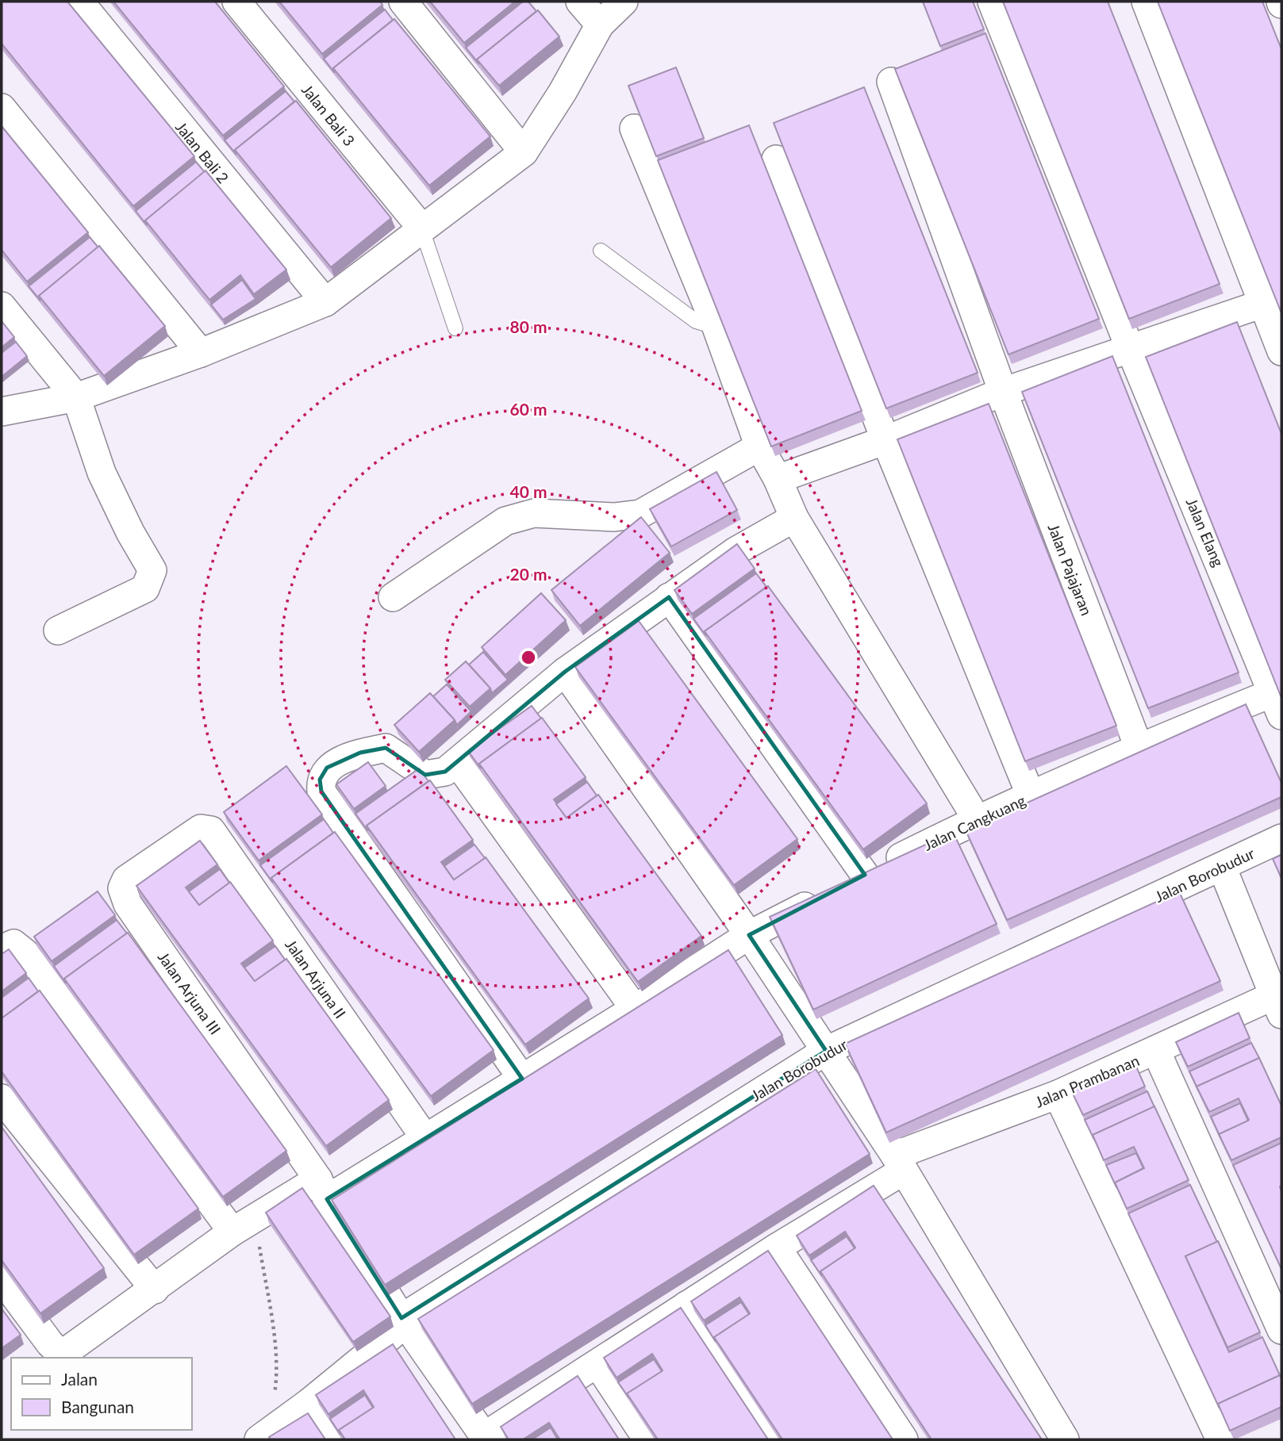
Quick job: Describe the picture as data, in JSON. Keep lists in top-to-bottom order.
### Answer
{
  "streets": {
    "street": [
      "Jalan Bali 3",
      "Jalan Bali 2",
      "Jalan Elang",
      "Jalan Pajajaran",
      "Jalan Cangkuang",
      "Jalan Borobudur",
      "Jalan Arjuna II",
      "Jalan Arjuna III",
      "Jalan Prambanan"
    ]
  },
  "crossings": [
    ["Jalan Elang", "Jalan Cangkuang"],
    ["Jalan Pajajaran", "Jalan Cangkuang"],
    ["Jalan Cangkuang", "Jalan Arjuna II"],
    ["Jalan Cangkuang", "Jalan Arjuna III"],
    ["Jalan Arjuna II", "Jalan Arjuna III"]
  ],
  "legend": ["Jalan", "Bangunan"],
  "rings": [
    "80 m",
    "60 m",
    "40 m",
    "20 m"
  ]
}
